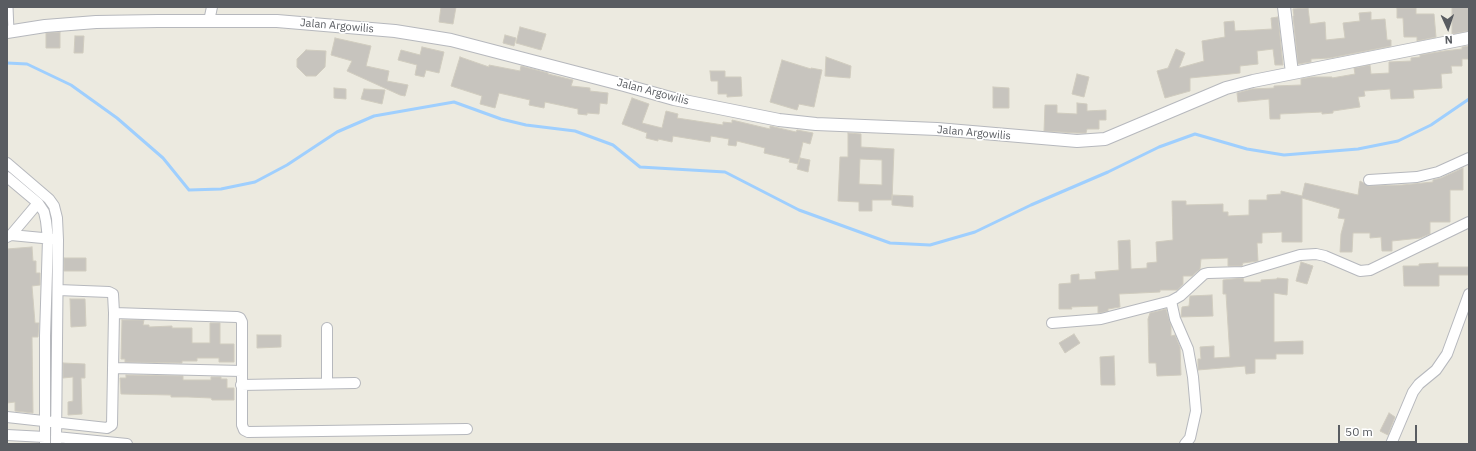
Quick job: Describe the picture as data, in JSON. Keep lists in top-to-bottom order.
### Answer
{
  "streets": {
    "street": ["Jalan Argowilis"]
  },
  "scale_bar": "50 m",
  "north": "bottom"
}
